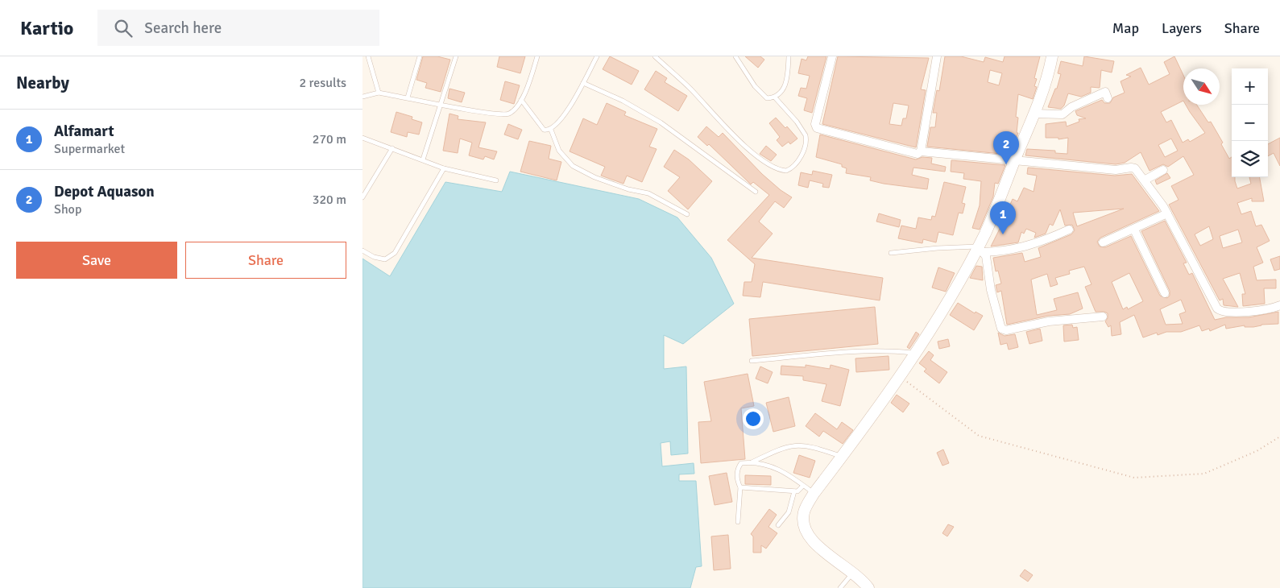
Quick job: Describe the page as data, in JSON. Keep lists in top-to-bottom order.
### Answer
{
  "north": "bottom right",
  "page": {
    "header": "Kartio",
    "search": "Search here",
    "nav": ["Map", "Layers", "Share"],
    "heading": ["Nearby", "2 results"],
    "map_buttons": ["+", "−"],
    "list": [
      {
        "mark": "1",
        "name": "Alfamart",
        "note": "Supermarket",
        "value": "270 m"
      },
      {
        "mark": "2",
        "name": "Depot Aquason",
        "note": "Shop",
        "value": "320 m"
      }
    ],
    "pins": ["2", "1"],
    "buttons": ["Save", "Share"]
  }
}
